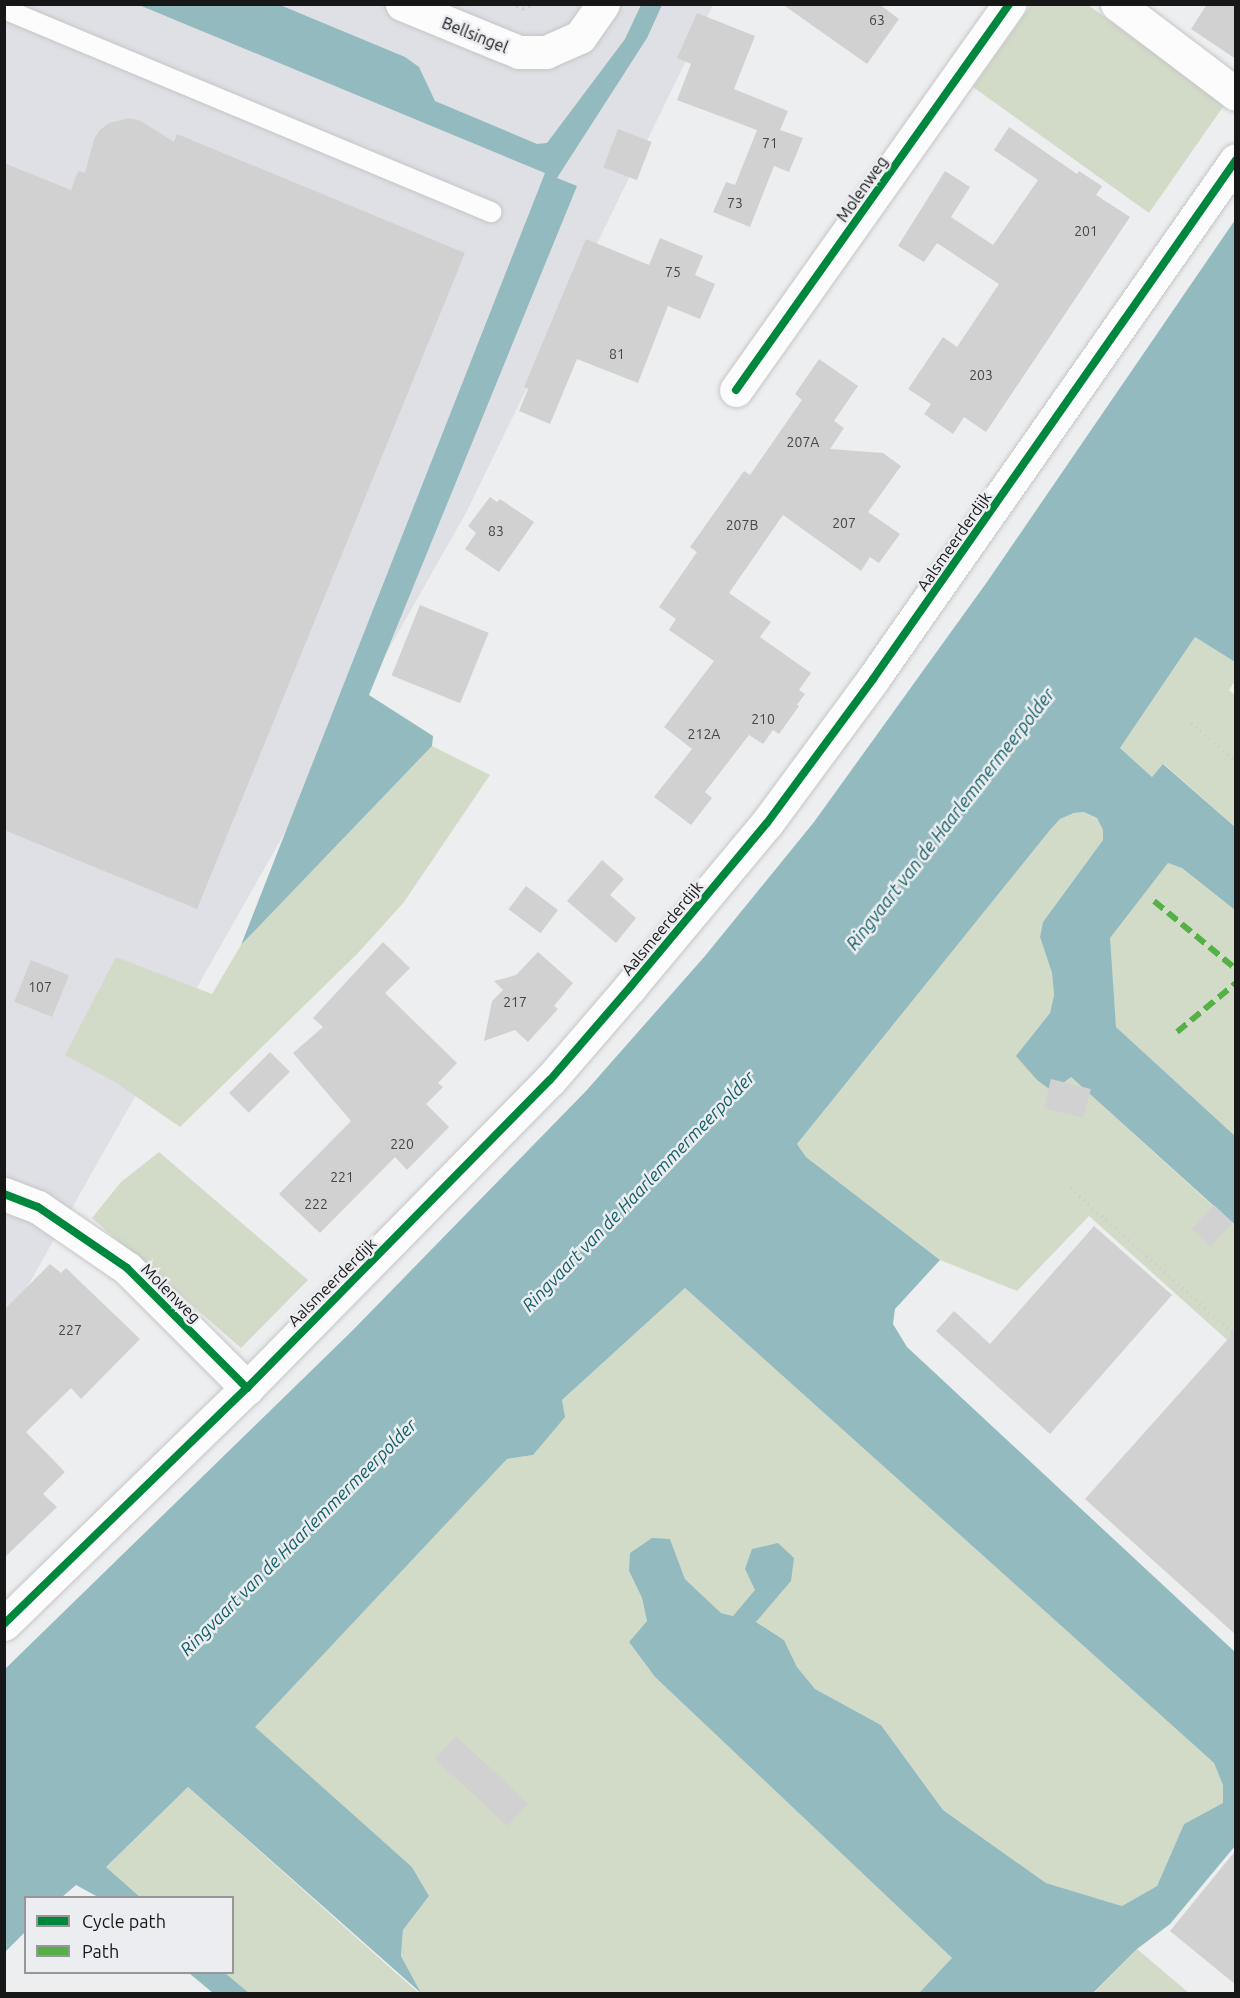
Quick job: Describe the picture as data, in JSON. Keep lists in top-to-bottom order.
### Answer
{
  "streets": {
    "street": ["Bellsingel", "Molenweg", "Aalsmeerderdijk"]
  },
  "crossings": [
    ["Molenweg", "Aalsmeerderdijk"]
  ],
  "water": ["Ringvaart van de Haarlemmermeerpolder"],
  "house_numbers": [
    "63",
    "71",
    "73",
    "201",
    "75",
    "81",
    "203",
    "207A",
    "207",
    "207B",
    "83",
    "210",
    "212A",
    "107",
    "217",
    "220",
    "221",
    "222",
    "227"
  ],
  "legend": ["Cycle path", "Path"]
}
